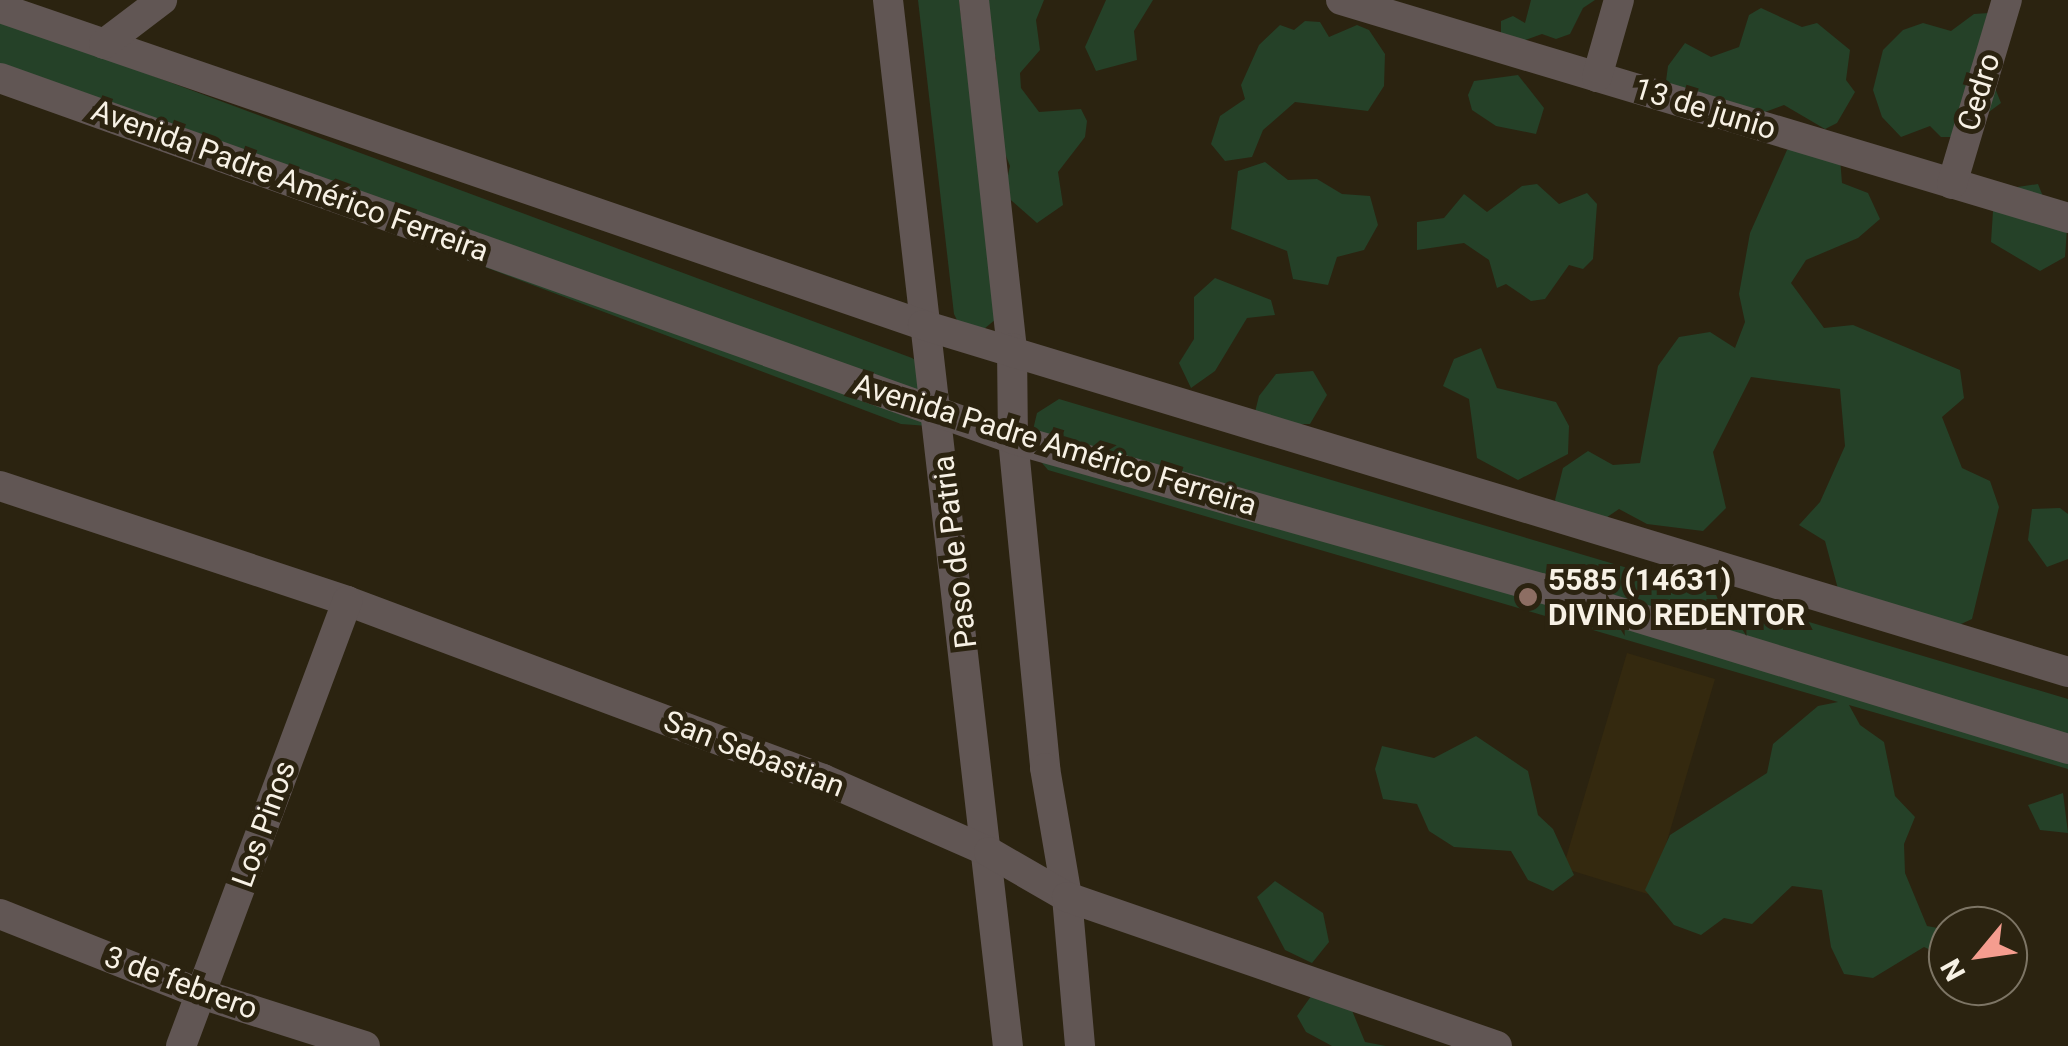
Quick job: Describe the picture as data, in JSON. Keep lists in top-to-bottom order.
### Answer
{
  "streets": {
    "street": [
      "Cedro",
      "13 de junio",
      "Avenida Padre Américo Ferreira",
      "Paso de Patria",
      "San Sebastian",
      "Los Pinos",
      "3 de febrero"
    ]
  },
  "crossings": [
    ["Cedro", "13 de junio"],
    ["Avenida Padre Américo Ferreira", "Paso de Patria"],
    ["Paso de Patria", "San Sebastian"],
    ["San Sebastian", "Los Pinos"],
    ["Los Pinos", "3 de febrero"]
  ],
  "places": ["5585 (14631) DIVINO REDENTOR"],
  "north": "bottom left"
}
